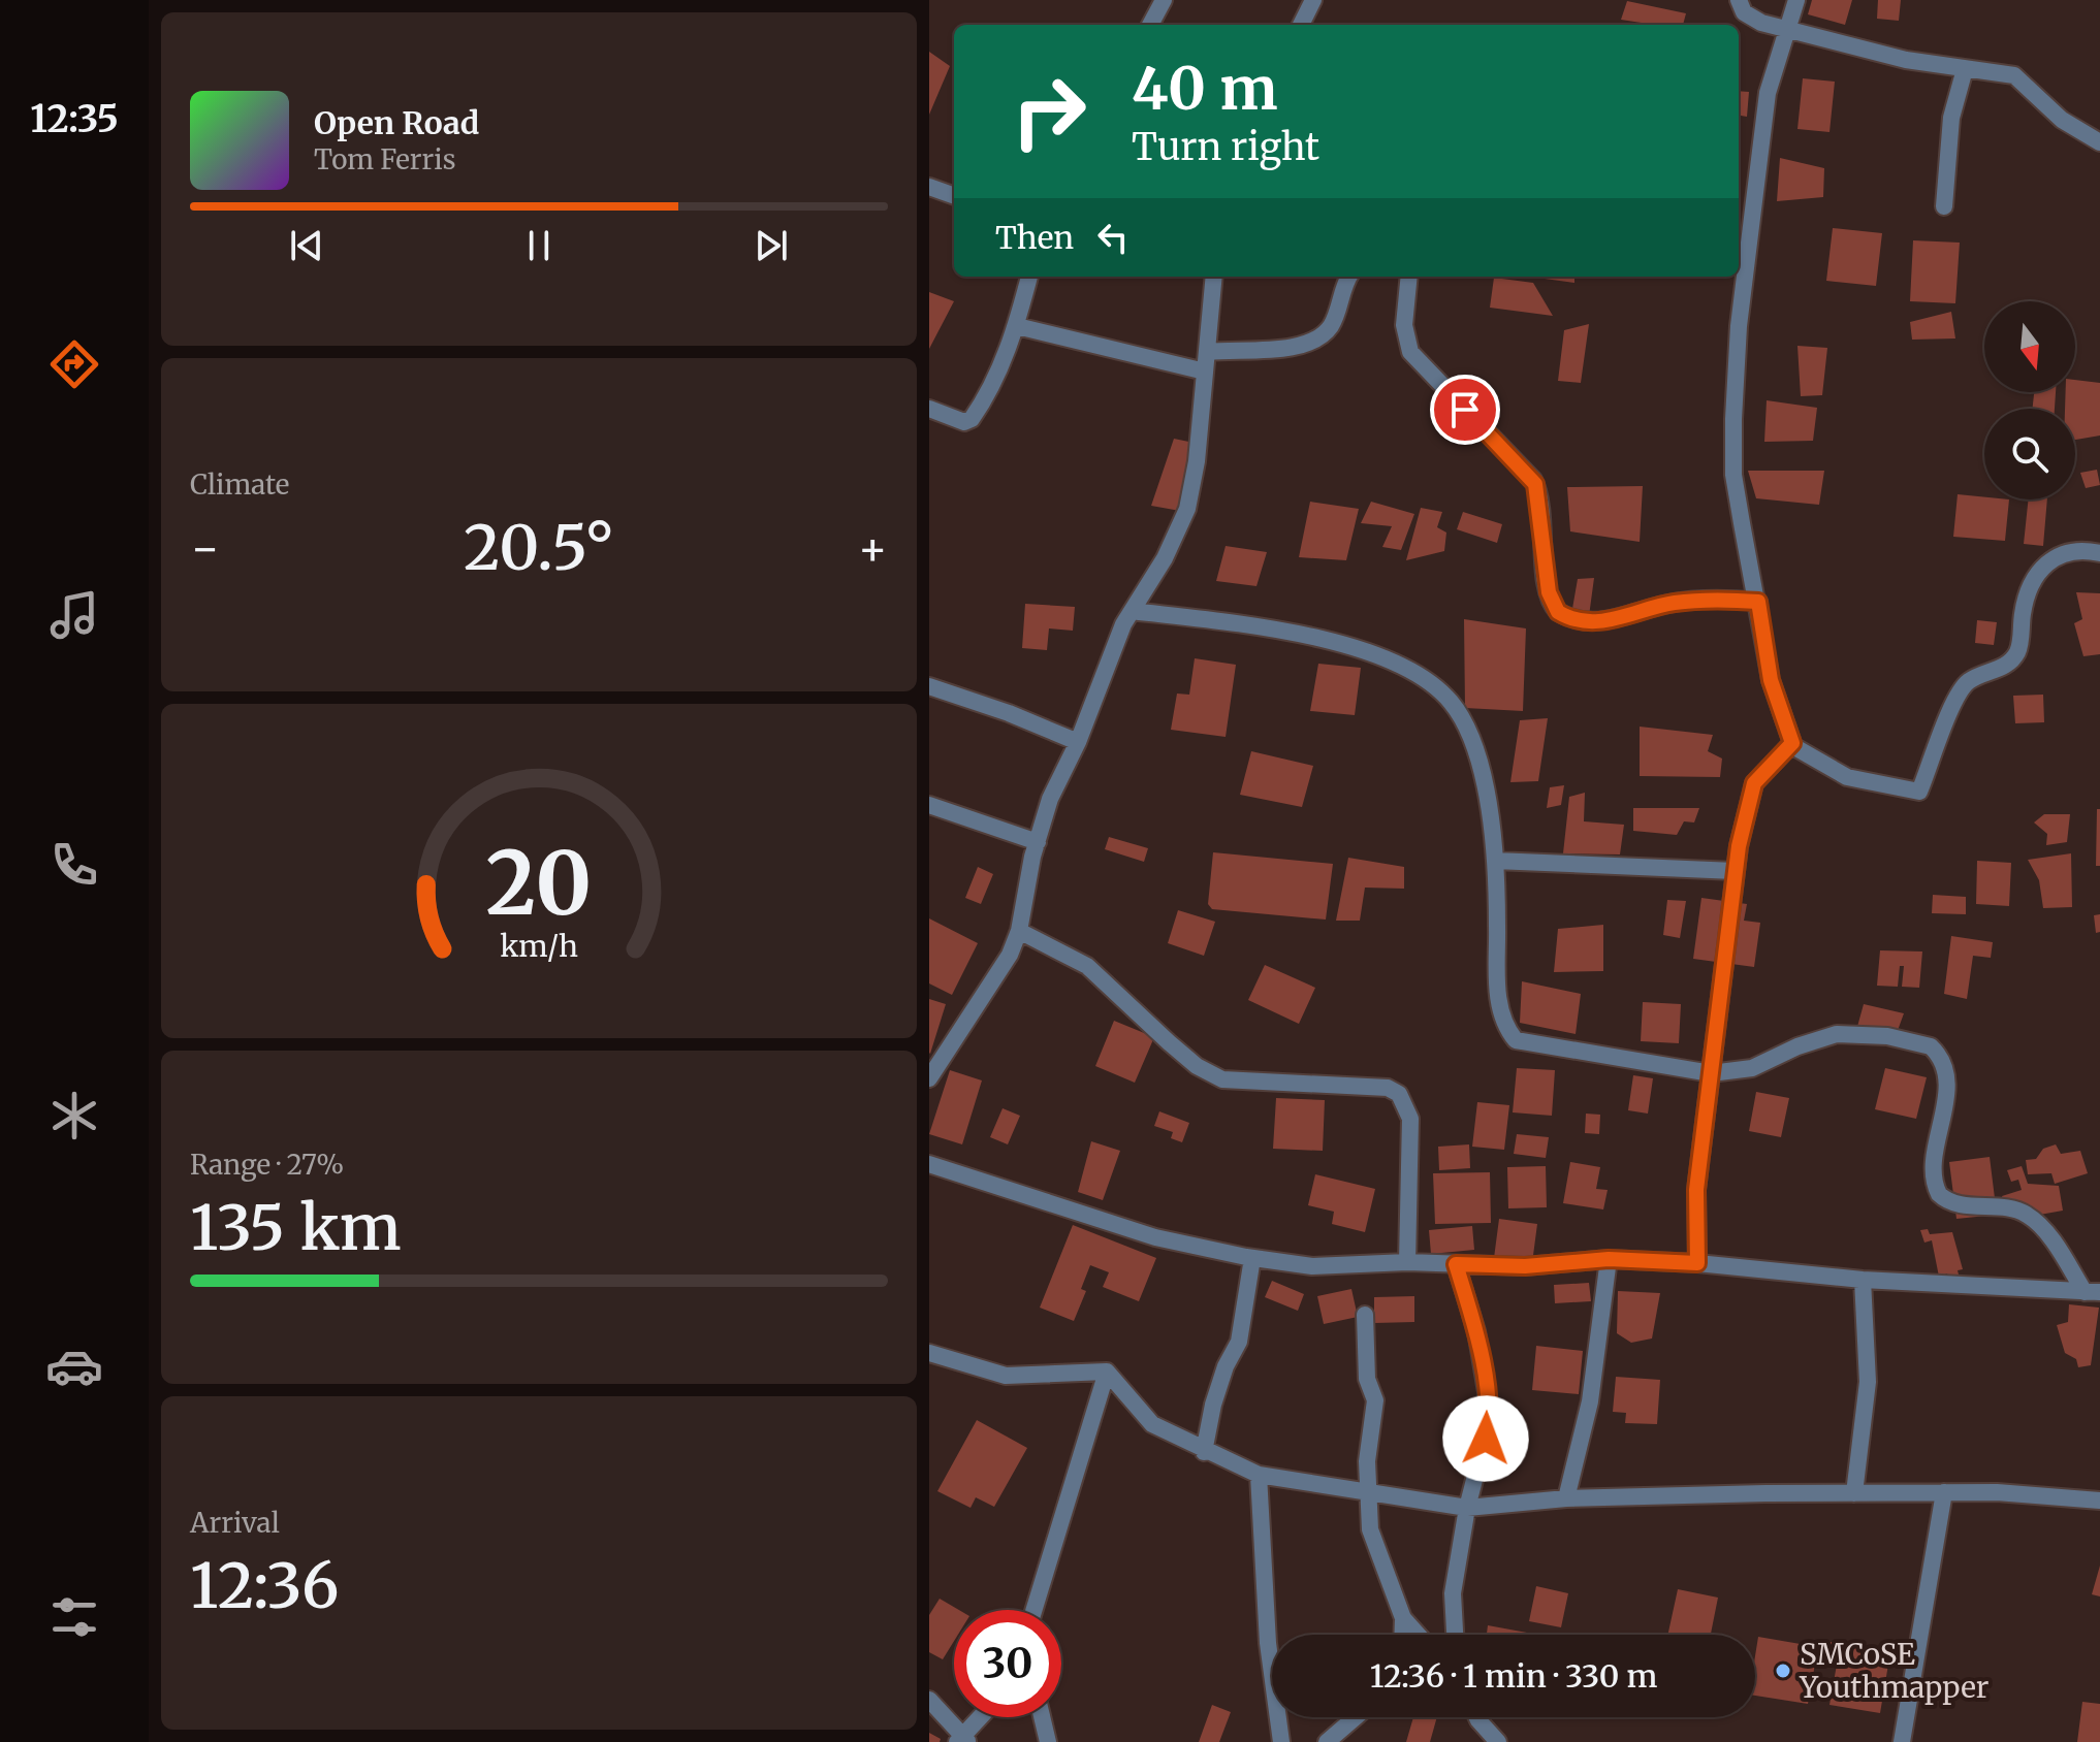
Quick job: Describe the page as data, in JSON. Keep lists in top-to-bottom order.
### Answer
{
  "places": ["SMCoSE Youthmapper"],
  "north": "bottom",
  "page": {
    "tabs": "12:35",
    "turn": ["40 m", "Turn right"],
    "song": ["Open Road", "Tom Ferris"],
    "then": "Then",
    "tile": [
      "Climate",
      ["Range · 27%", "135 km"],
      ["Arrival", "12:36"]
    ],
    "heat": ["−", "20.5°", "+"],
    "limit": "30",
    "trip": "12:36 · 1 min · 330 m",
    "gauge": ["20", "km/h"]
  }
}
